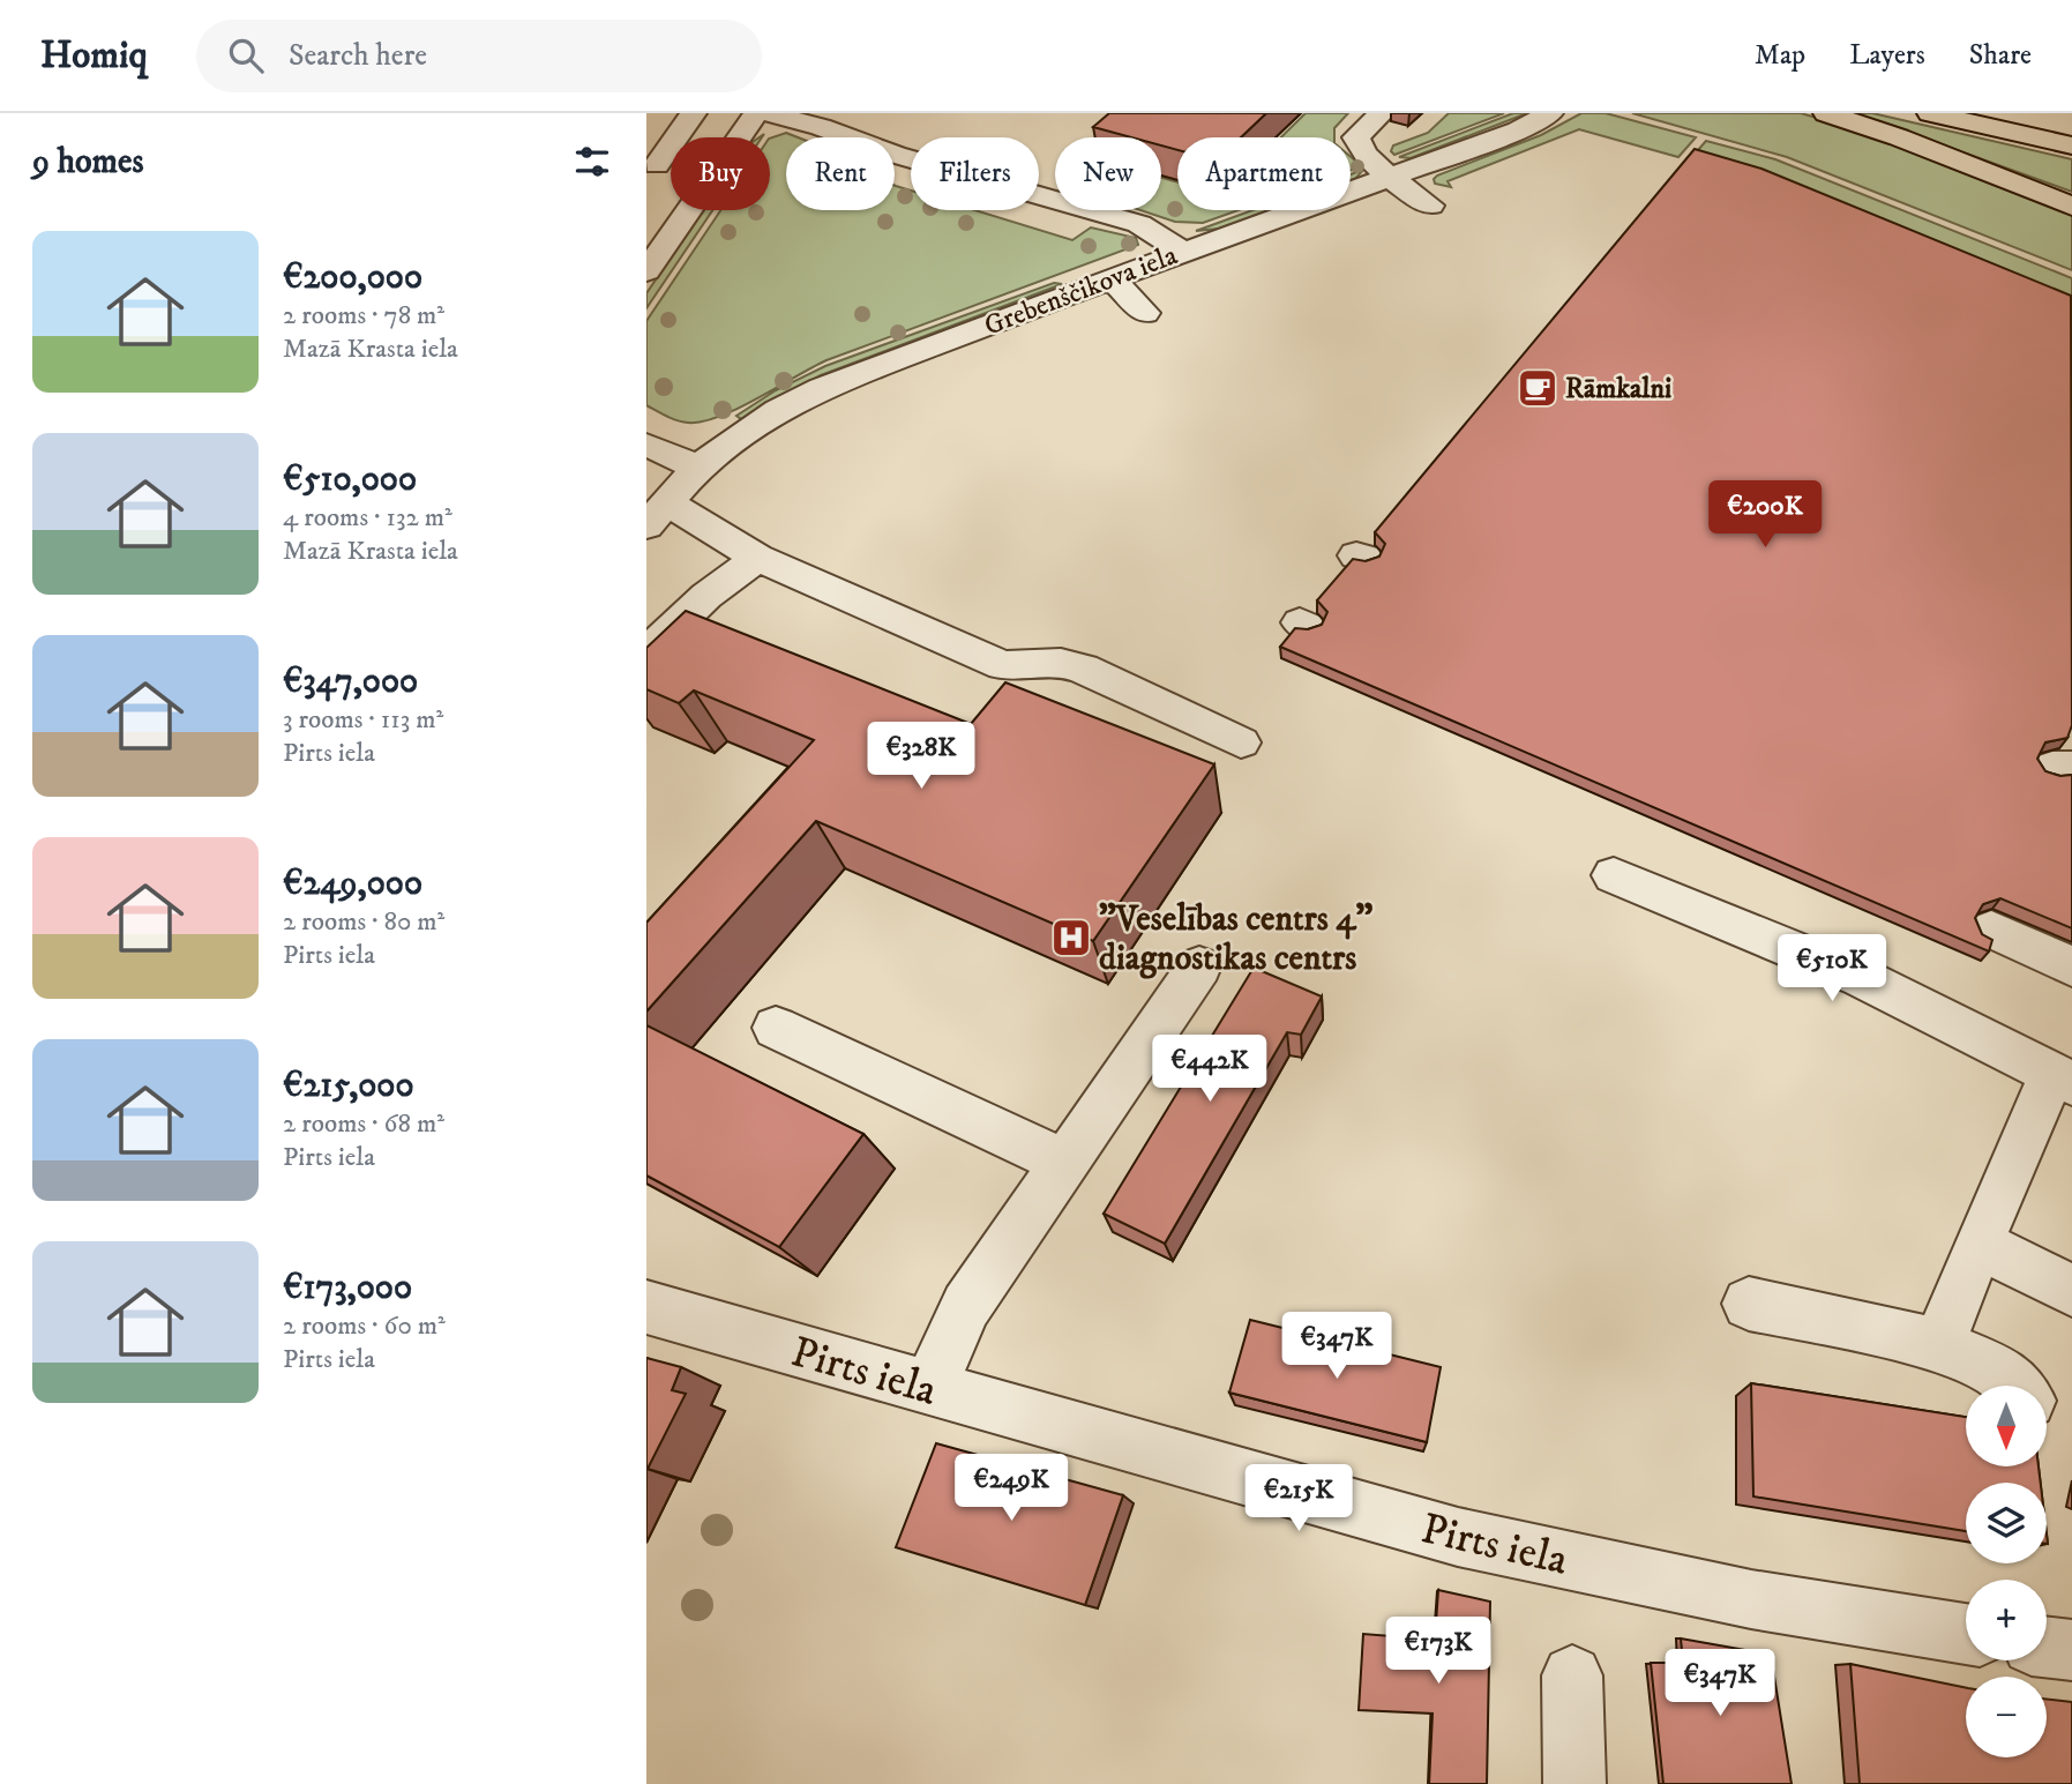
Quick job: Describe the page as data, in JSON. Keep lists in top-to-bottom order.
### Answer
{
  "streets": {
    "street": ["Grebenščikova iela", "Pirts iela"]
  },
  "places": {
    "cafe": ["Rāmkalni"],
    "hospital": ["\"Veselības centrs 4\" diagnostikas centrs"]
  },
  "north": "bottom",
  "page": {
    "header": "Homiq",
    "search": "Search here",
    "nav": ["Map", "Layers", "Share"],
    "heading": "9 homes",
    "chip": [
      "Buy",
      "Rent",
      "Filters",
      "New",
      "Apartment"
    ],
    "list": [
      {
        "name": "€200,000",
        "note": "2 rooms · 78 m² · Mazā Krasta iela"
      },
      {
        "name": "€510,000",
        "note": "4 rooms · 132 m² · Mazā Krasta iela"
      },
      {
        "name": "€347,000",
        "note": "3 rooms · 113 m² · Pirts iela"
      },
      {
        "name": "€249,000",
        "note": "2 rooms · 80 m² · Pirts iela"
      },
      {
        "name": "€215,000",
        "note": "2 rooms · 68 m² · Pirts iela"
      },
      {
        "name": "€173,000",
        "note": "2 rooms · 60 m² · Pirts iela"
      }
    ],
    "price": [
      "€200K",
      "€328K",
      "€510K",
      "€442K",
      "€347K",
      "€249K",
      "€215K",
      "€173K",
      "€347K"
    ],
    "map_buttons": ["+", "−"]
  }
}
